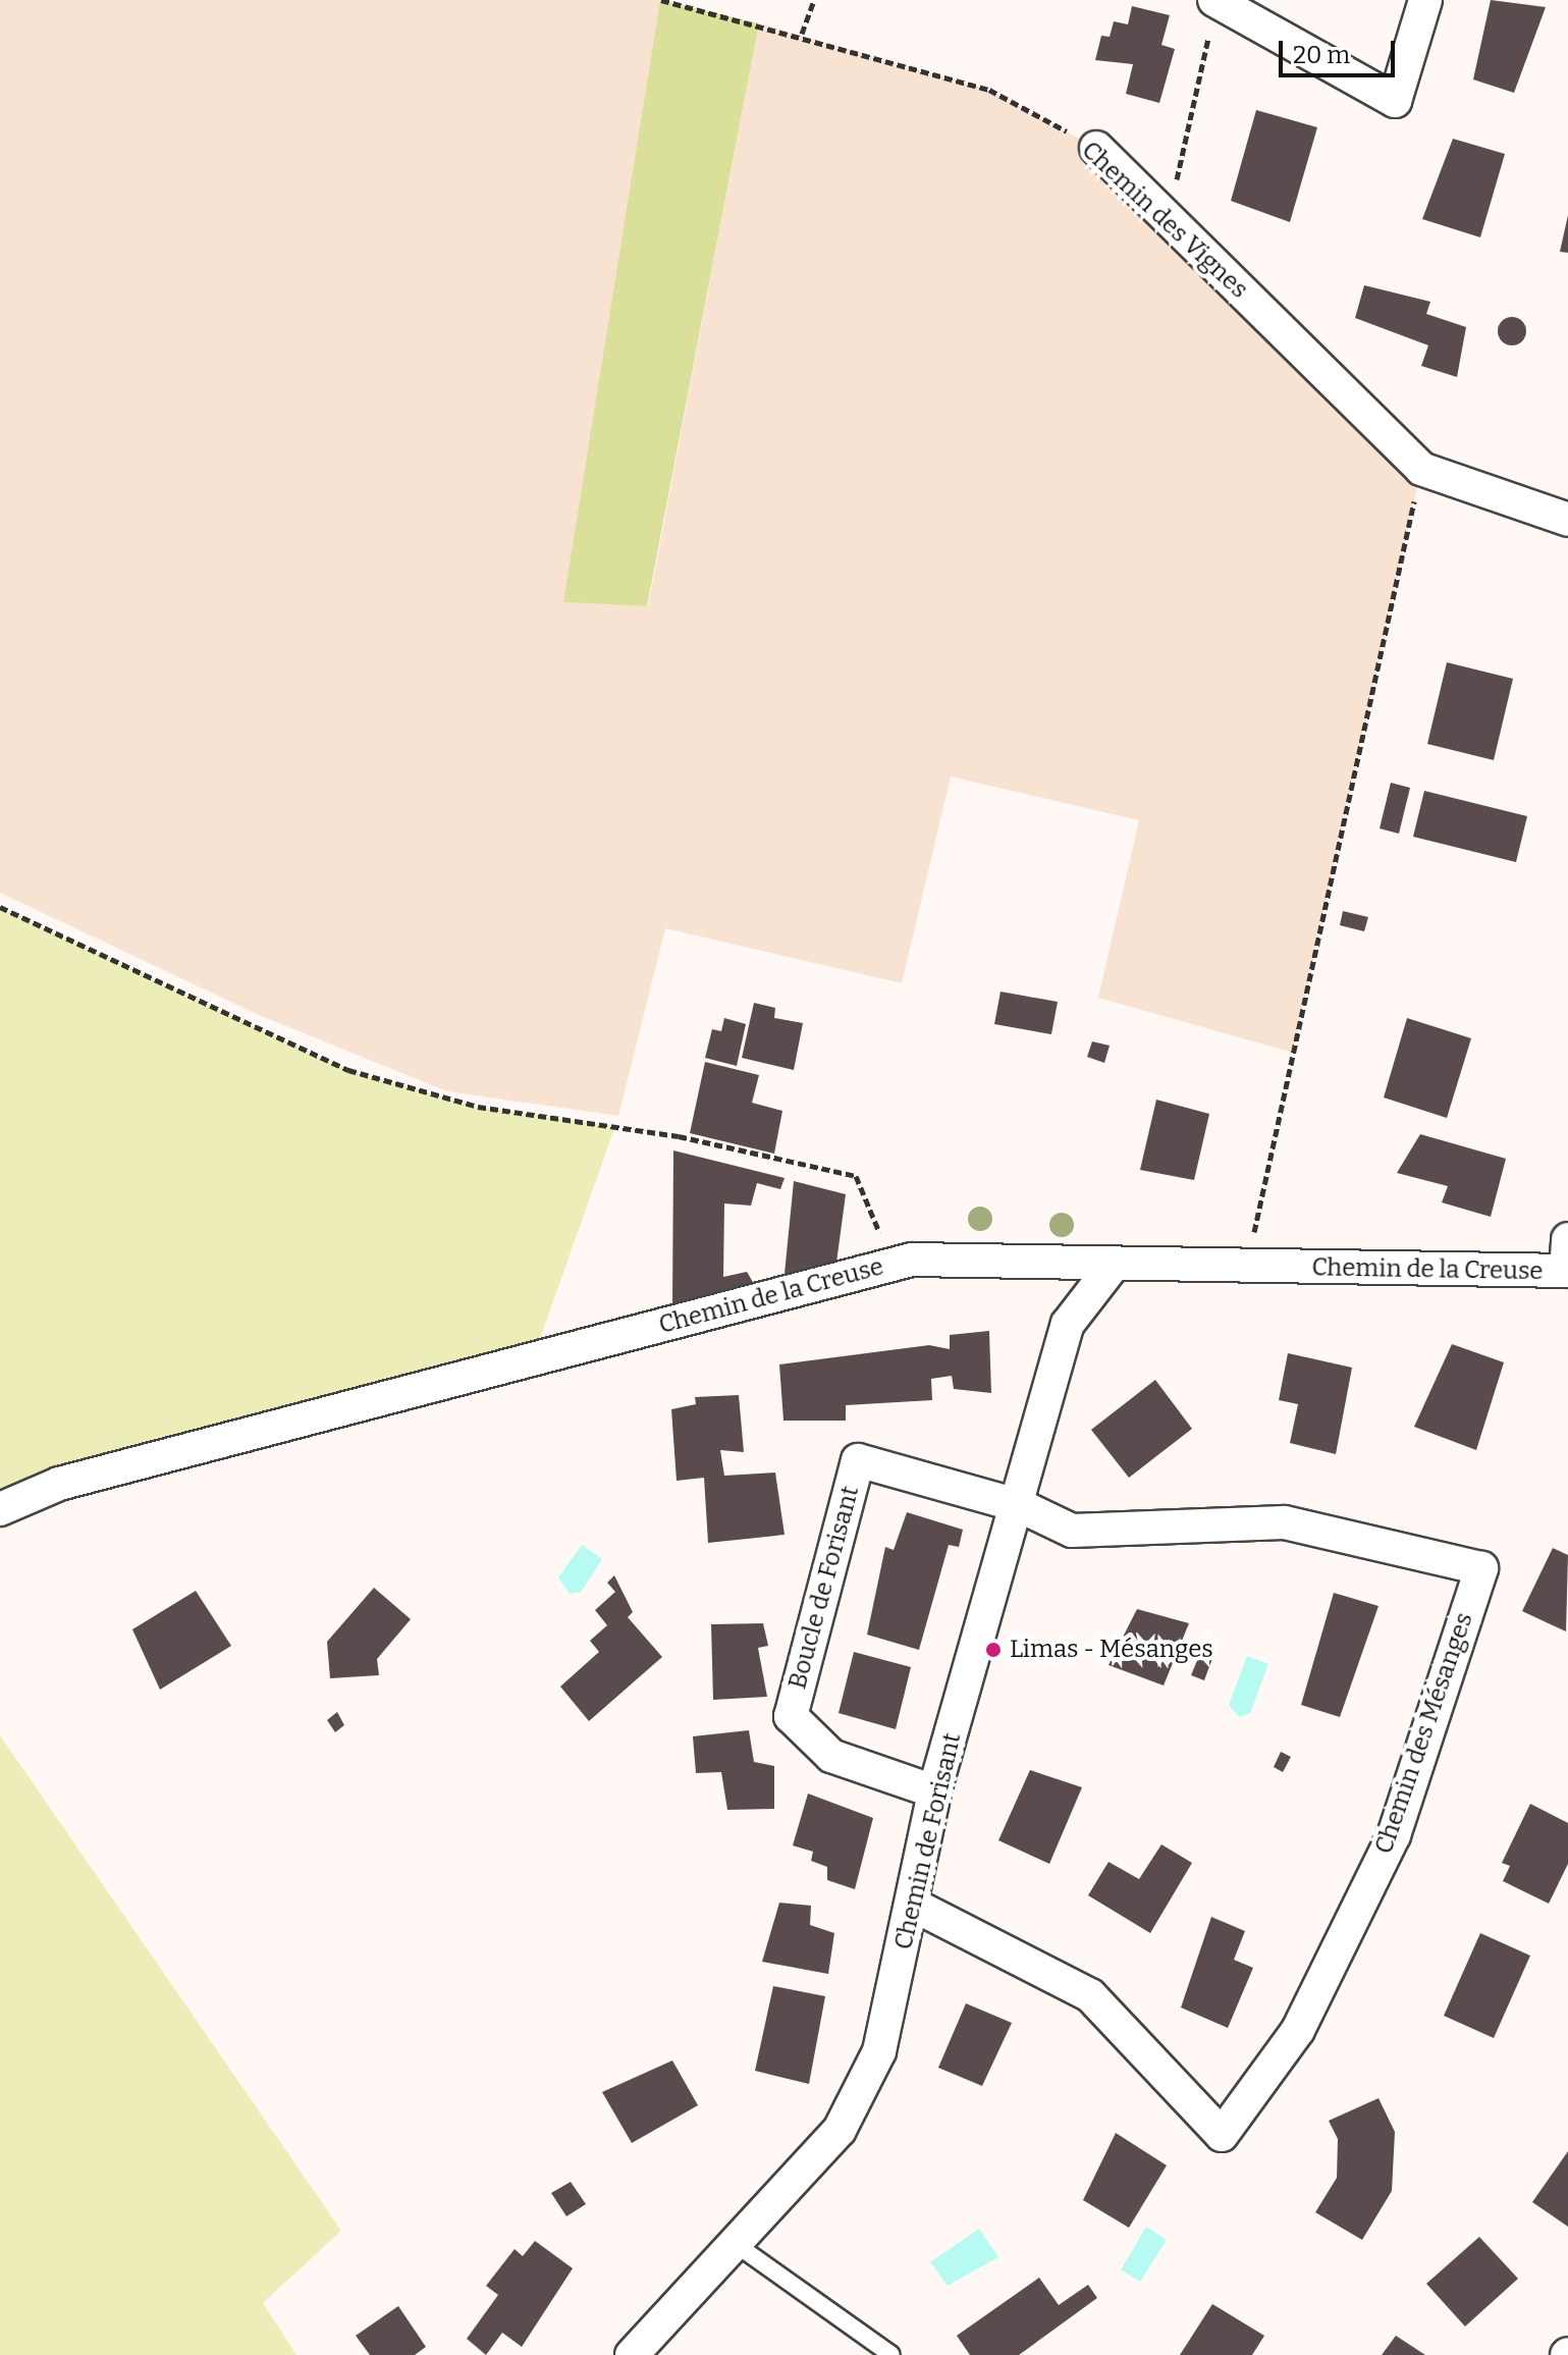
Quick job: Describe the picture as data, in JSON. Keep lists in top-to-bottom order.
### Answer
{
  "streets": {
    "street": [
      "Chemin des Vignes",
      "Chemin de la Creuse",
      "Boucle de Forisant",
      "Chemin des Mésanges",
      "Chemin de Forisant"
    ]
  },
  "crossings": [
    ["Chemin de la Creuse", "Chemin de Forisant"],
    ["Boucle de Forisant", "Chemin des Mésanges"],
    ["Boucle de Forisant", "Chemin de Forisant"],
    ["Chemin des Mésanges", "Chemin de Forisant"]
  ],
  "places": ["Limas - Mésanges"],
  "scale_bar": "20 m"
}
